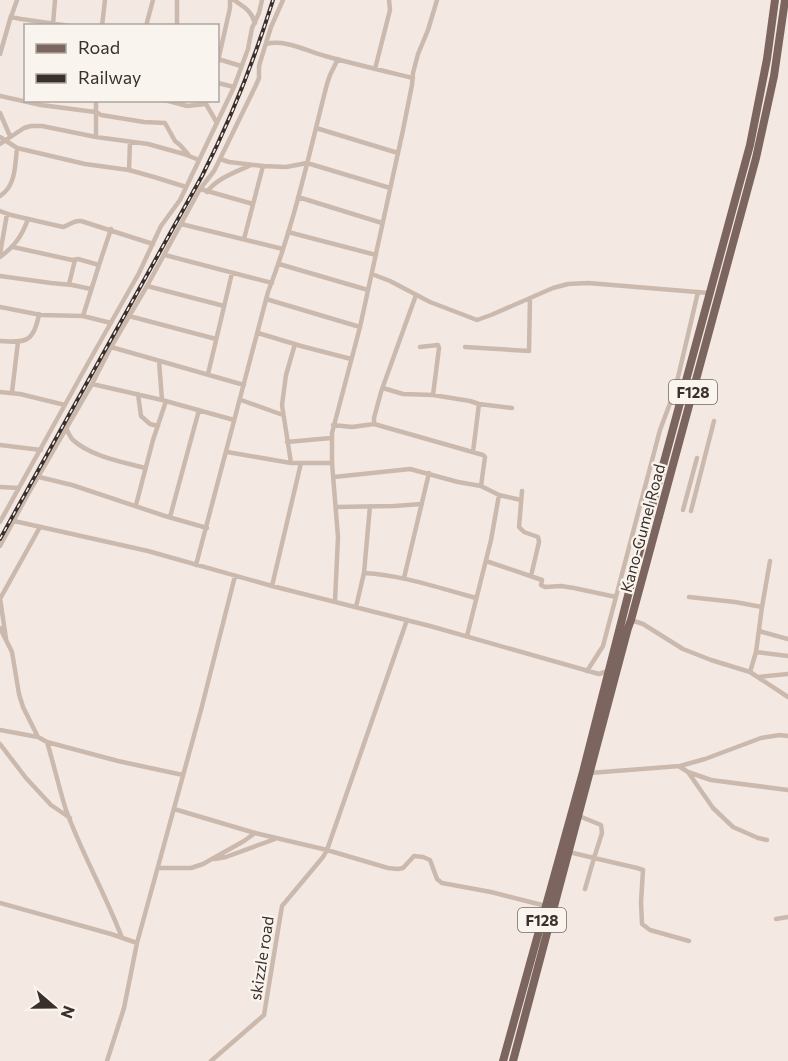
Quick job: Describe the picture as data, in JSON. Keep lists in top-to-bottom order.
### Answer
{
  "streets": {
    "main road": ["F128", "Kano-Gumel Road"],
    "street": ["skizzle road"]
  },
  "legend": ["Road", "Railway"],
  "north": "right"
}
